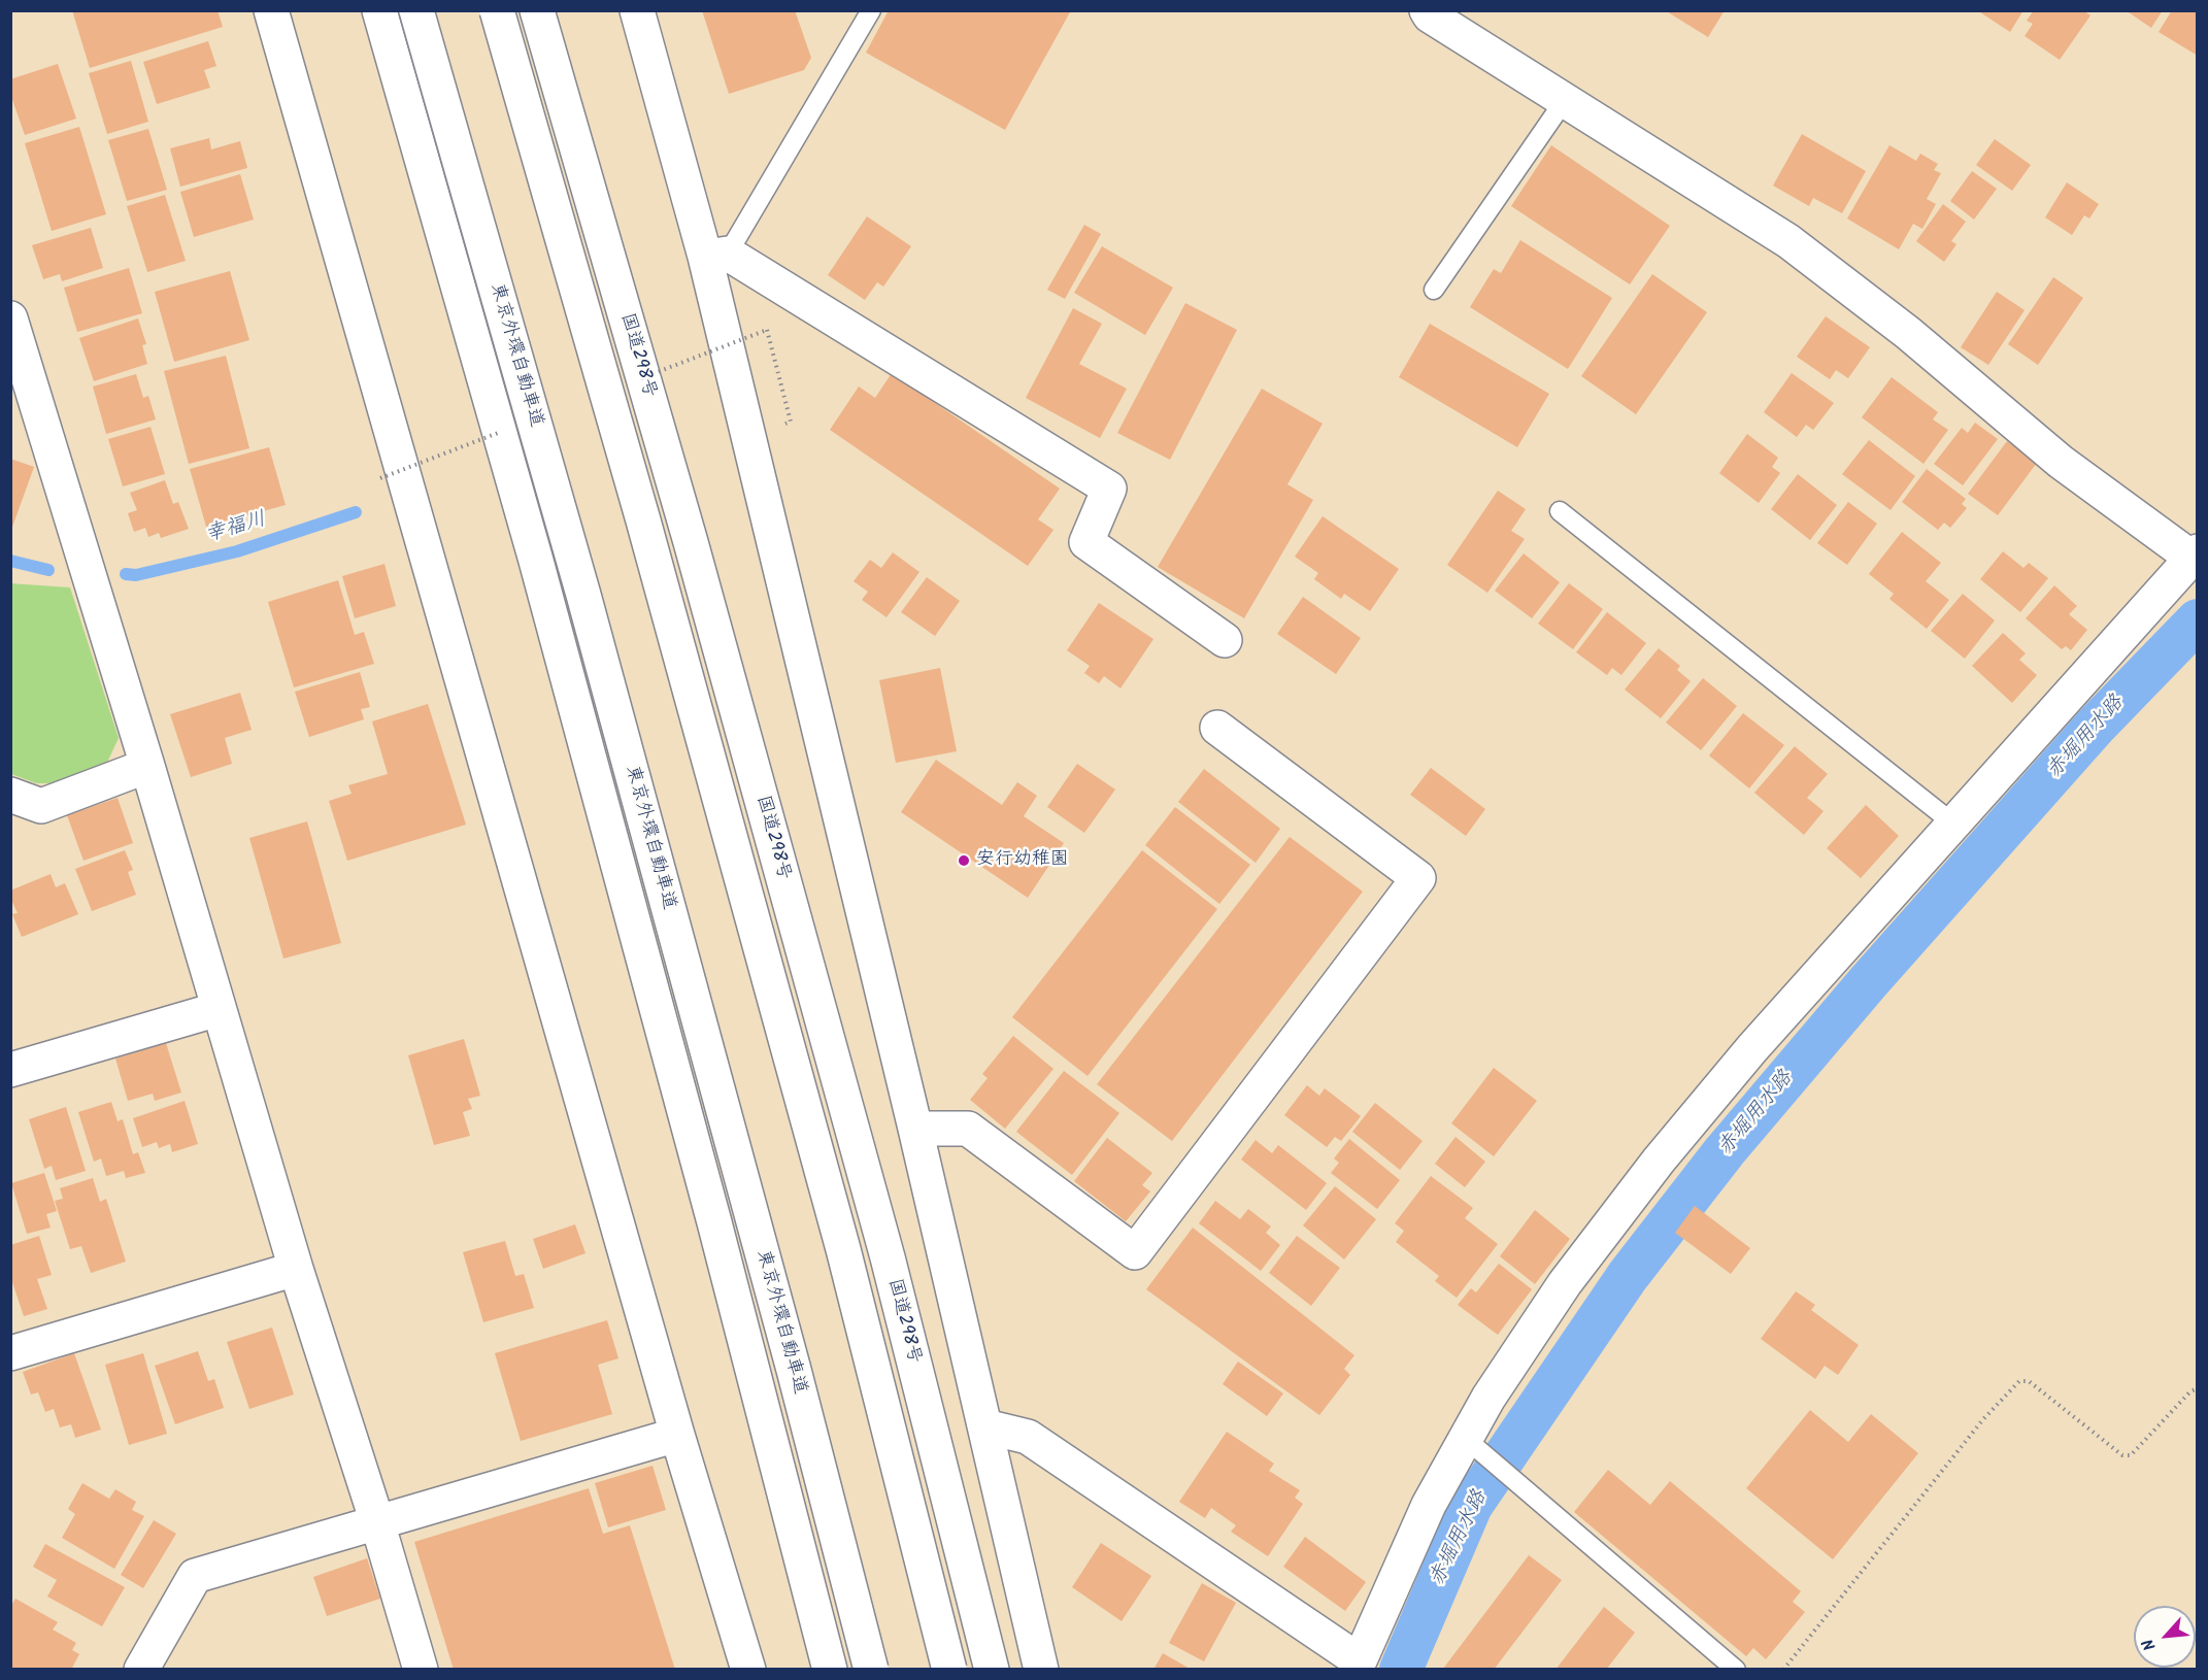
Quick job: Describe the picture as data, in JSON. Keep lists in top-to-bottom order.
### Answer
{
  "streets": {
    "main road": ["東京外環自動車道", "国道298号"]
  },
  "water": ["幸福川", "赤堀用水路"],
  "places": ["安行幼稚園"],
  "north": "bottom left"
}
